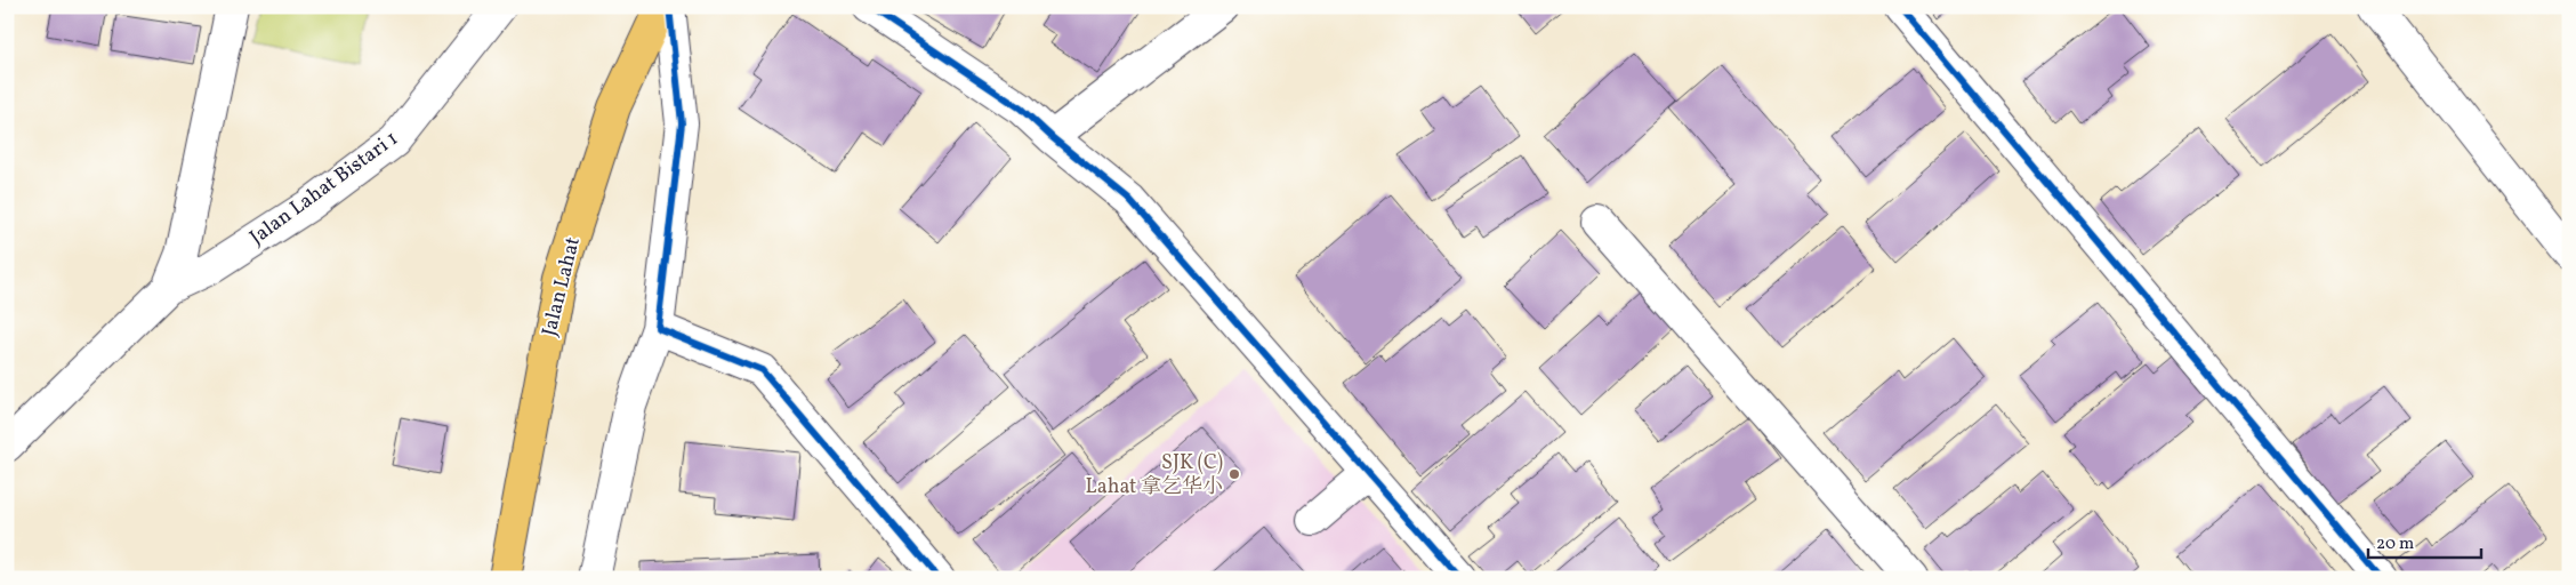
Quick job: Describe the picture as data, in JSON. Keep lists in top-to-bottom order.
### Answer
{
  "streets": {
    "main road": ["Jalan Lahat"],
    "street": ["Jalan Lahat Bistari 1"]
  },
  "places": ["SJK (C) Lahat 拿乞华小"],
  "scale_bar": "20 m"
}
